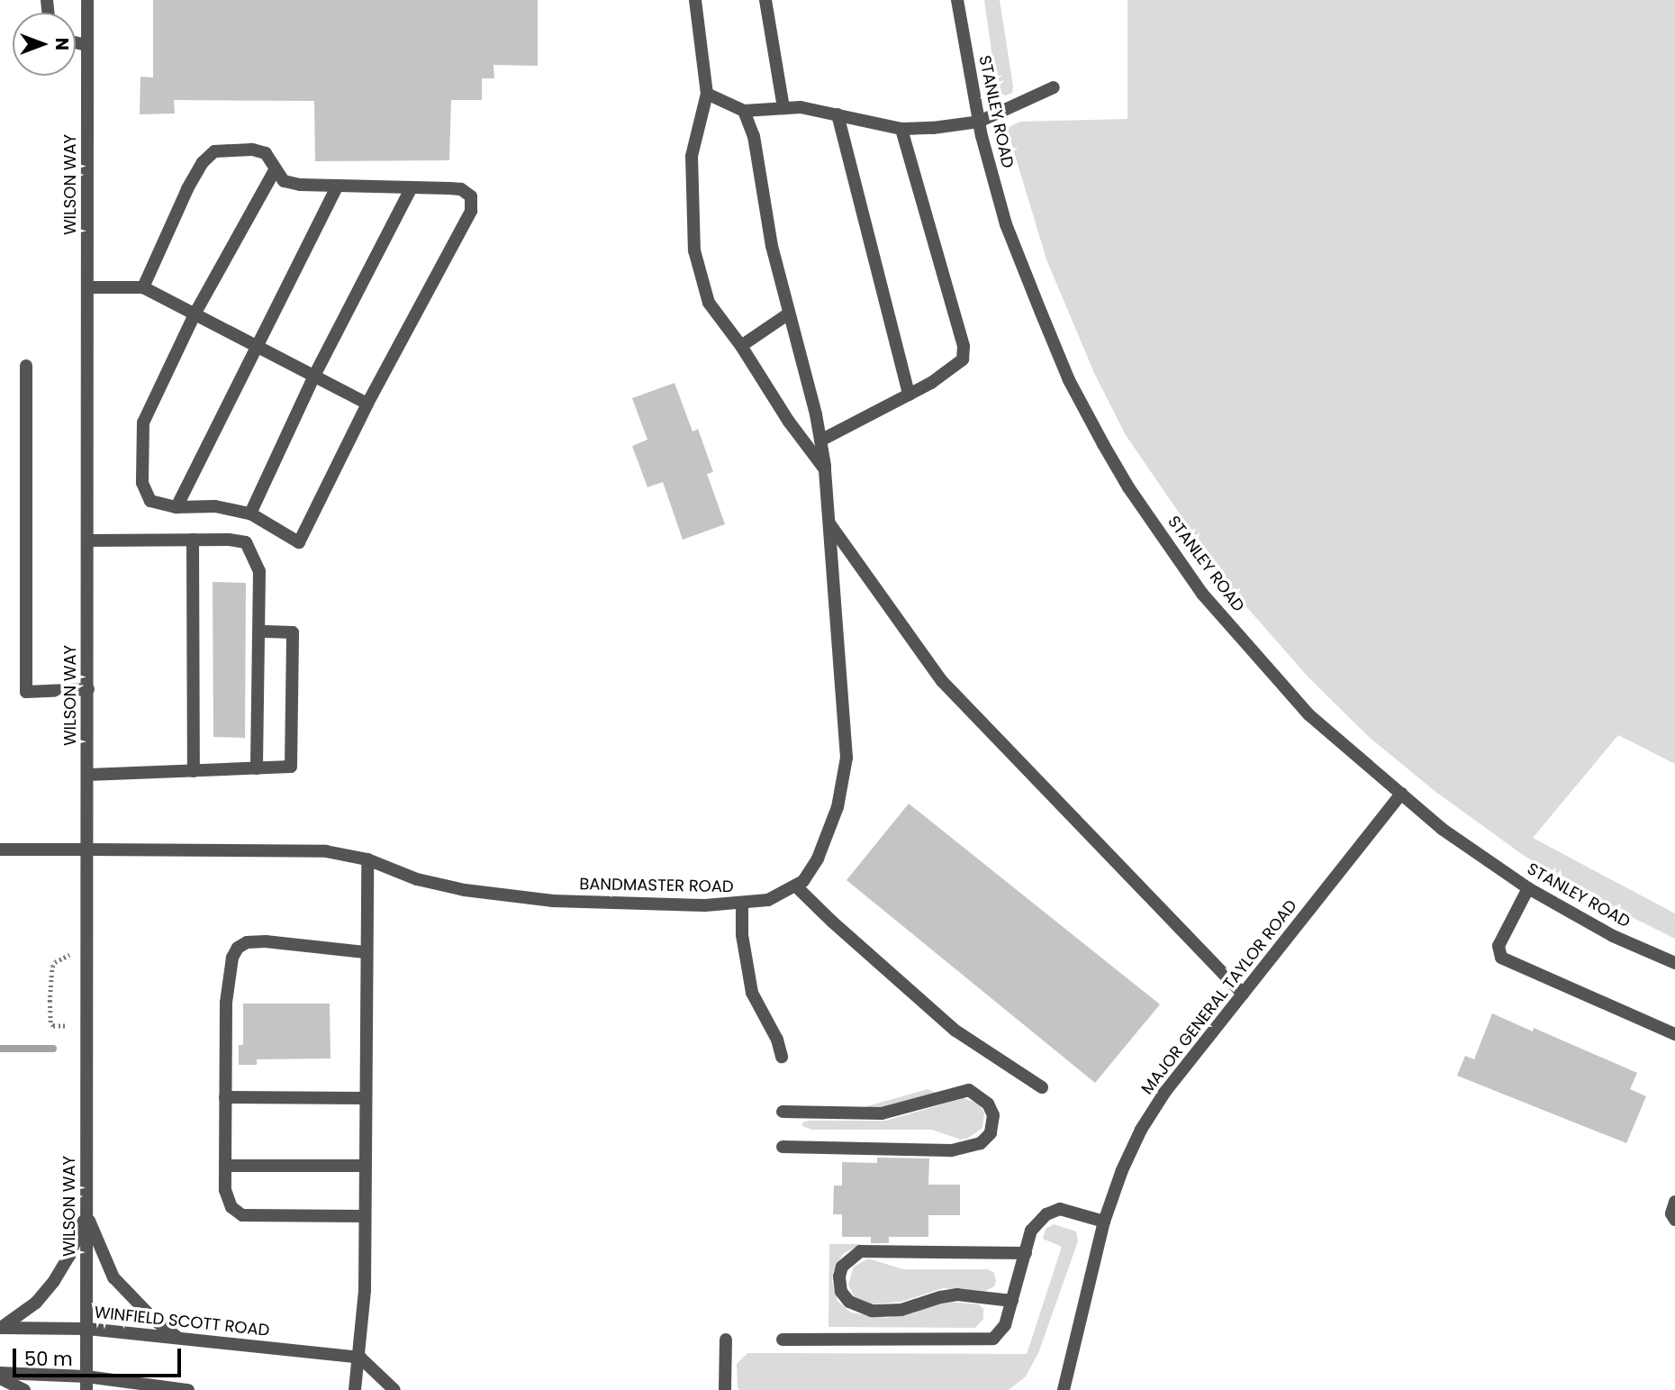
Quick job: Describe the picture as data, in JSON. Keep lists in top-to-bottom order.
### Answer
{
  "streets": {
    "street": [
      "STANLEY ROAD",
      "WILSON WAY",
      "BANDMASTER ROAD",
      "MAJOR GENERAL TAYLOR ROAD",
      "WINFIELD SCOTT ROAD"
    ]
  },
  "crossings": [
    ["STANLEY ROAD", "MAJOR GENERAL TAYLOR ROAD"],
    ["WILSON WAY", "BANDMASTER ROAD"],
    ["WILSON WAY", "WINFIELD SCOTT ROAD"]
  ],
  "scale_bar": "50 m",
  "north": "right"
}
